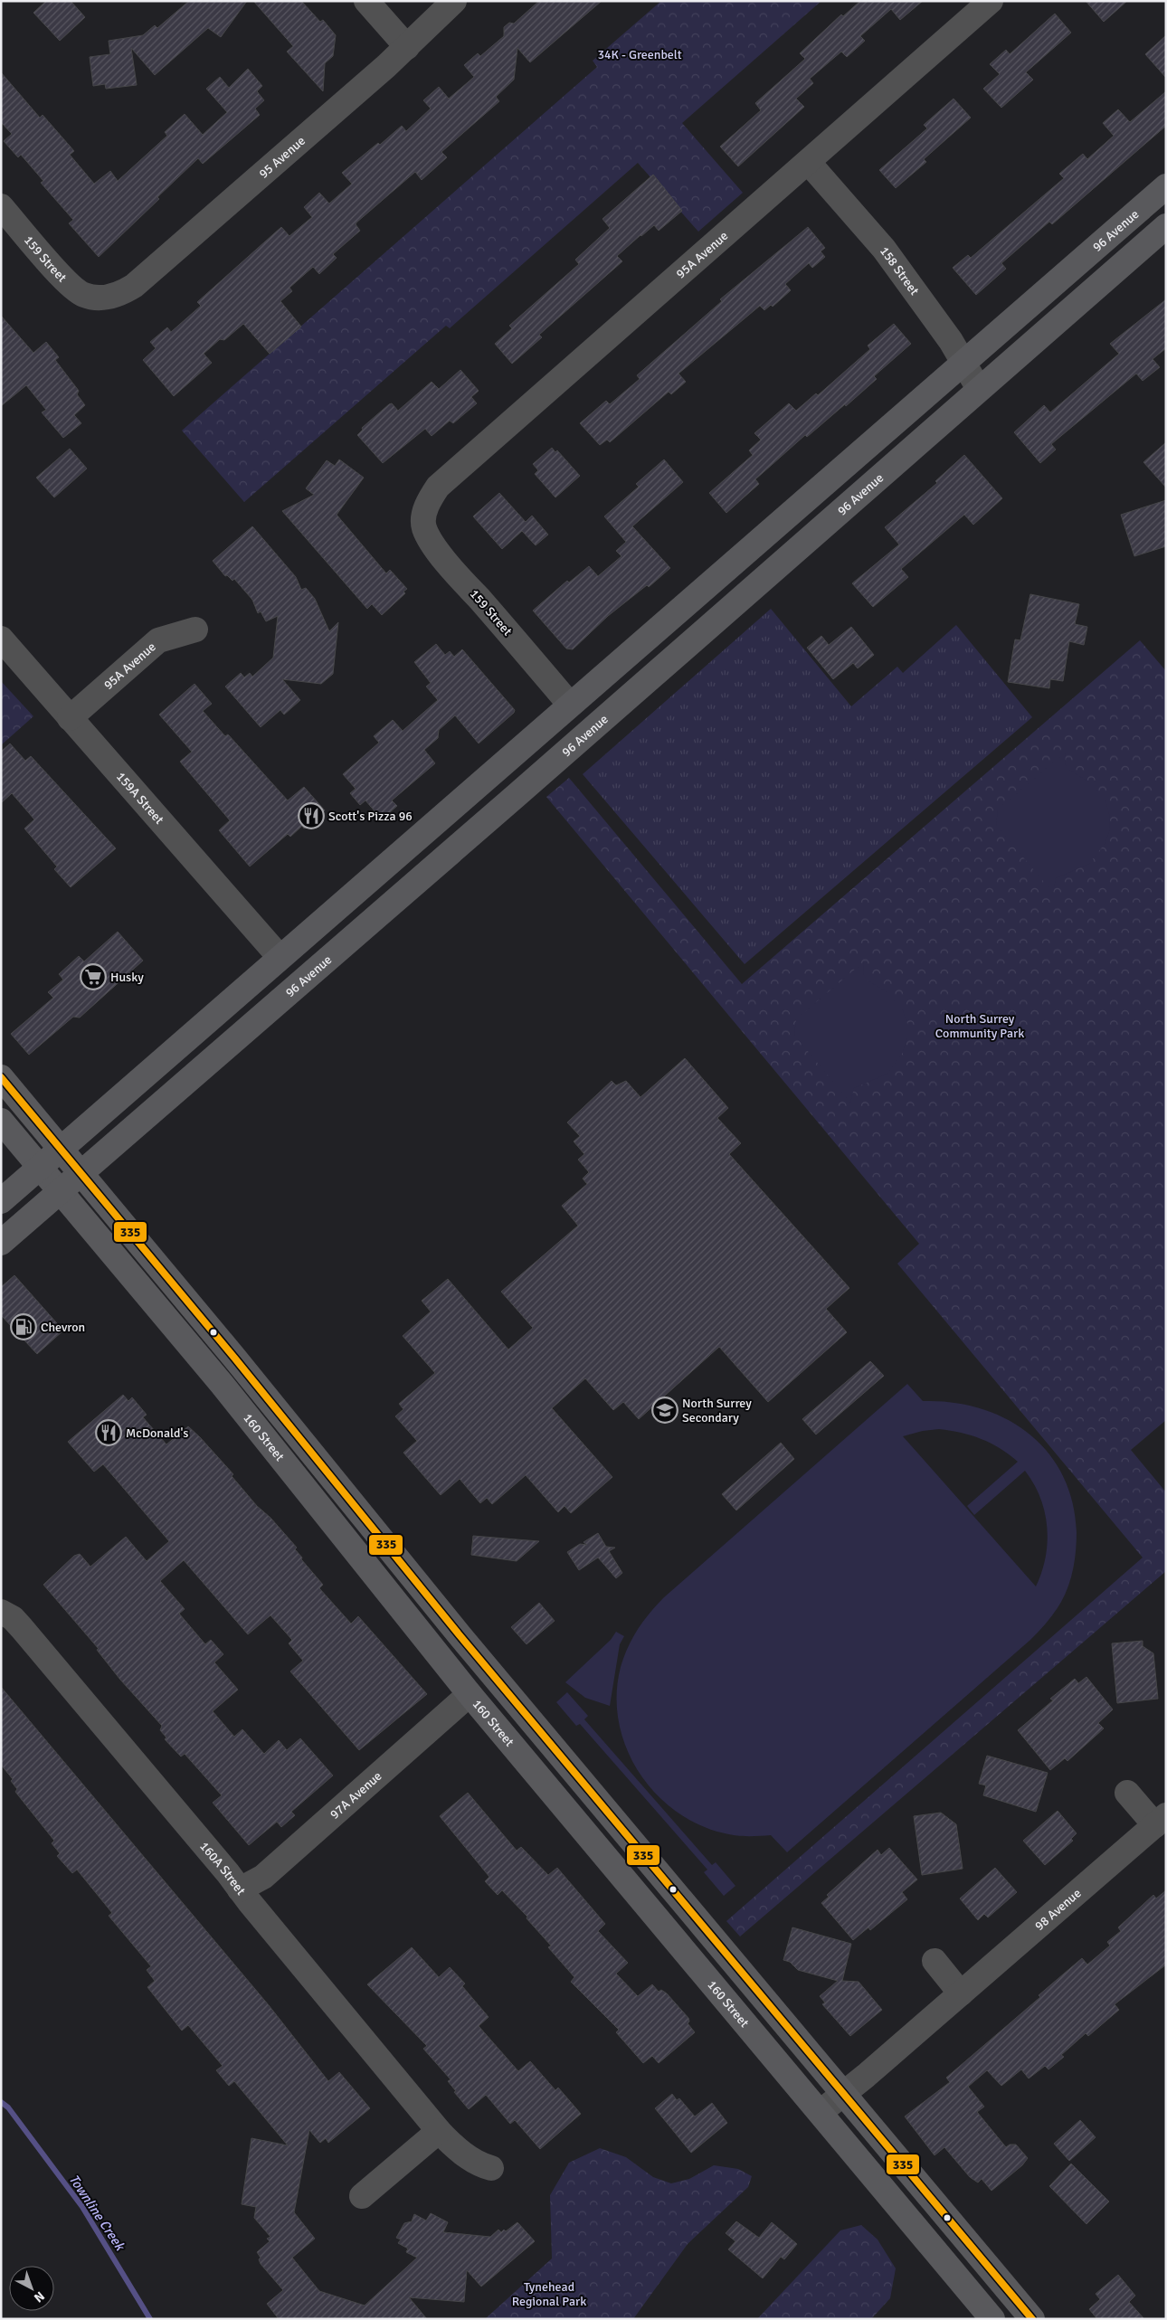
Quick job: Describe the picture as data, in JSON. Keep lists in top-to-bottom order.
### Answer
{
  "streets": {
    "main road": ["96 Avenue", "160 Street"],
    "street": [
      "95 Avenue",
      "95A Avenue",
      "159 Street",
      "158 Street",
      "159A Street",
      "97A Avenue",
      "160A Street",
      "98 Avenue"
    ]
  },
  "crossings": [
    ["95 Avenue", "159 Street"],
    ["96 Avenue", "159 Street"],
    ["96 Avenue", "158 Street"],
    ["96 Avenue", "159A Street"],
    ["96 Avenue", "160 Street"],
    ["95A Avenue", "159 Street"],
    ["95A Avenue", "158 Street"],
    ["95A Avenue", "159A Street"],
    ["160 Street", "97A Avenue"],
    ["160 Street", "98 Avenue"],
    ["97A Avenue", "160A Street"]
  ],
  "water": ["Townline Creek"],
  "parks": ["34K - Greenbelt", "North Surrey Community Park", "Tynehead Regional Park"],
  "places": {
    "restaurant": ["Scott's Pizza 96", "McDonald's"],
    "supermarket": ["Husky"],
    "fuel station": ["Chevron"],
    "school or university": ["North Surrey Secondary"]
  },
  "lines": ["transit line 335"],
  "north": "bottom right"
}
